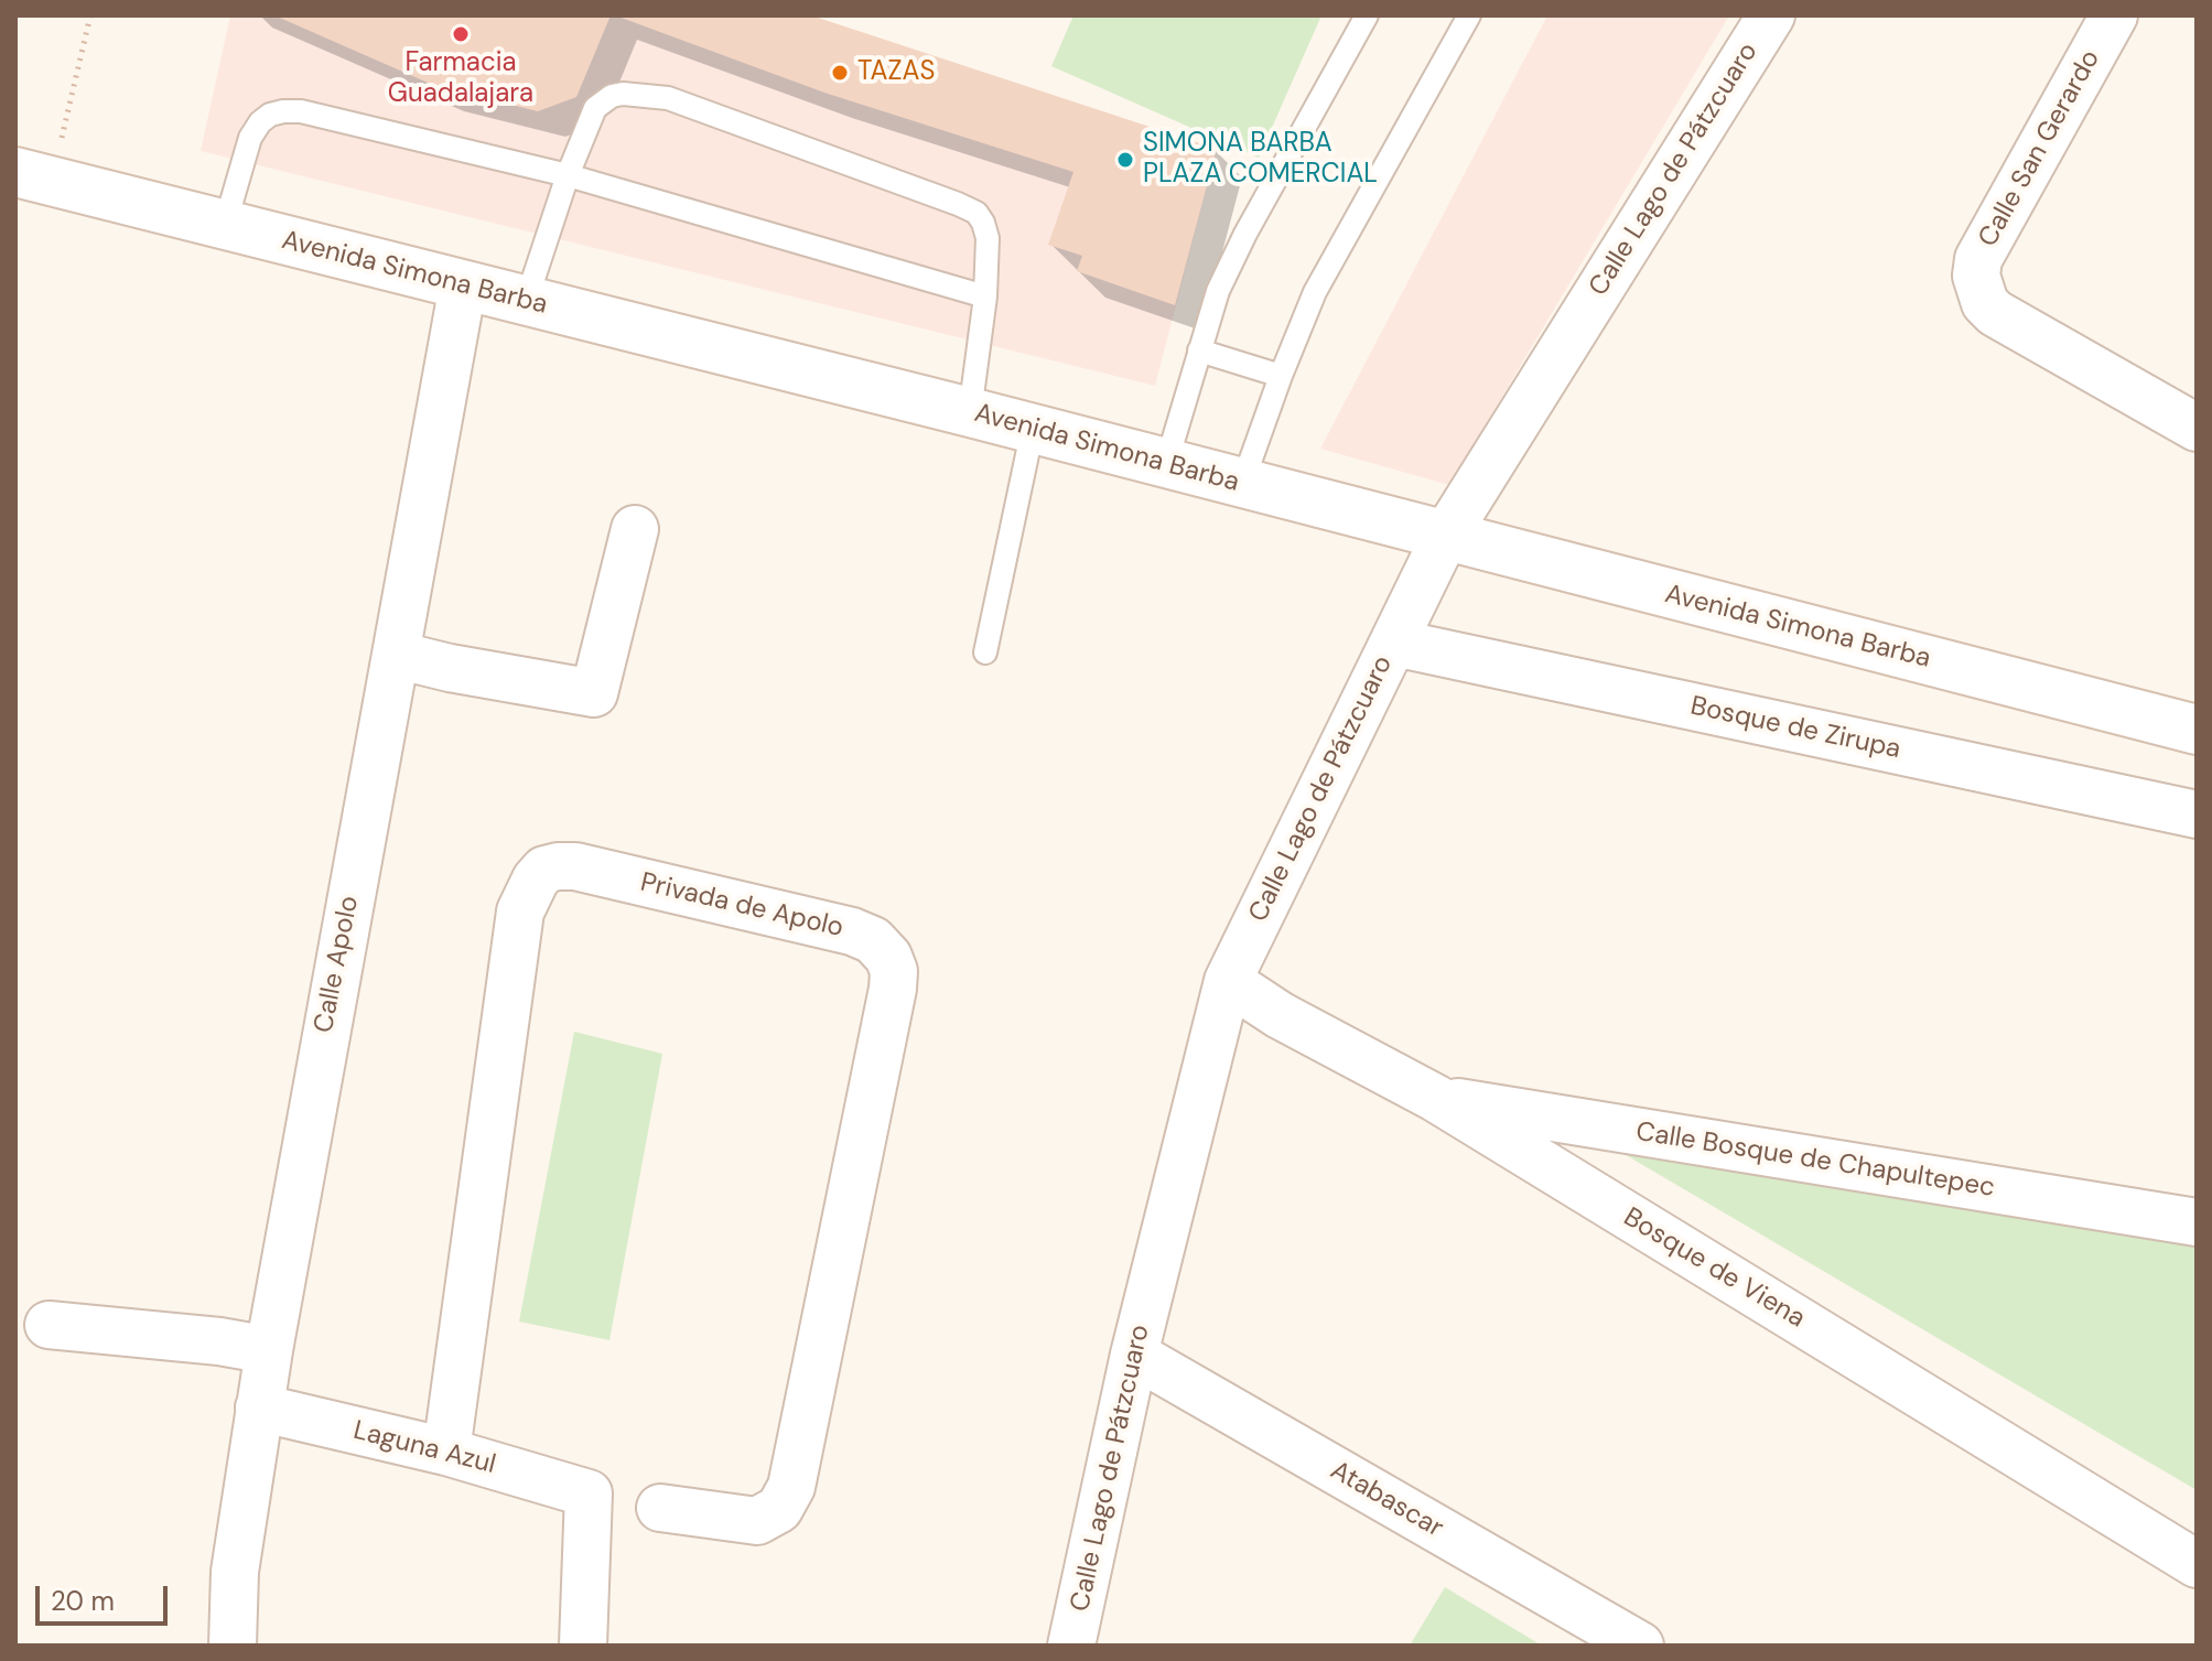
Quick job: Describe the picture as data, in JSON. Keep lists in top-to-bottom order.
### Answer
{
  "streets": {
    "main road": ["Avenida Simona Barba"],
    "street": [
      "Calle San Gerardo",
      "Calle Lago de Pátzcuaro",
      "Bosque de Zirupa",
      "Privada de Apolo",
      "Calle Apolo",
      "Calle Bosque de Chapultepec",
      "Bosque de Viena",
      "Laguna Azul",
      "Atabascar"
    ]
  },
  "crossings": [
    ["Calle Lago de Pátzcuaro", "Avenida Simona Barba"],
    ["Calle Lago de Pátzcuaro", "Bosque de Zirupa"],
    ["Calle Lago de Pátzcuaro", "Bosque de Viena"],
    ["Calle Lago de Pátzcuaro", "Atabascar"],
    ["Avenida Simona Barba", "Calle Apolo"],
    ["Privada de Apolo", "Laguna Azul"],
    ["Calle Apolo", "Laguna Azul"],
    ["Calle Bosque de Chapultepec", "Bosque de Viena"]
  ],
  "places": ["Farmacia Guadalajara", "TAZAS", "SIMONA BARBA PLAZA COMERCIAL"],
  "scale_bar": "20 m"
}
